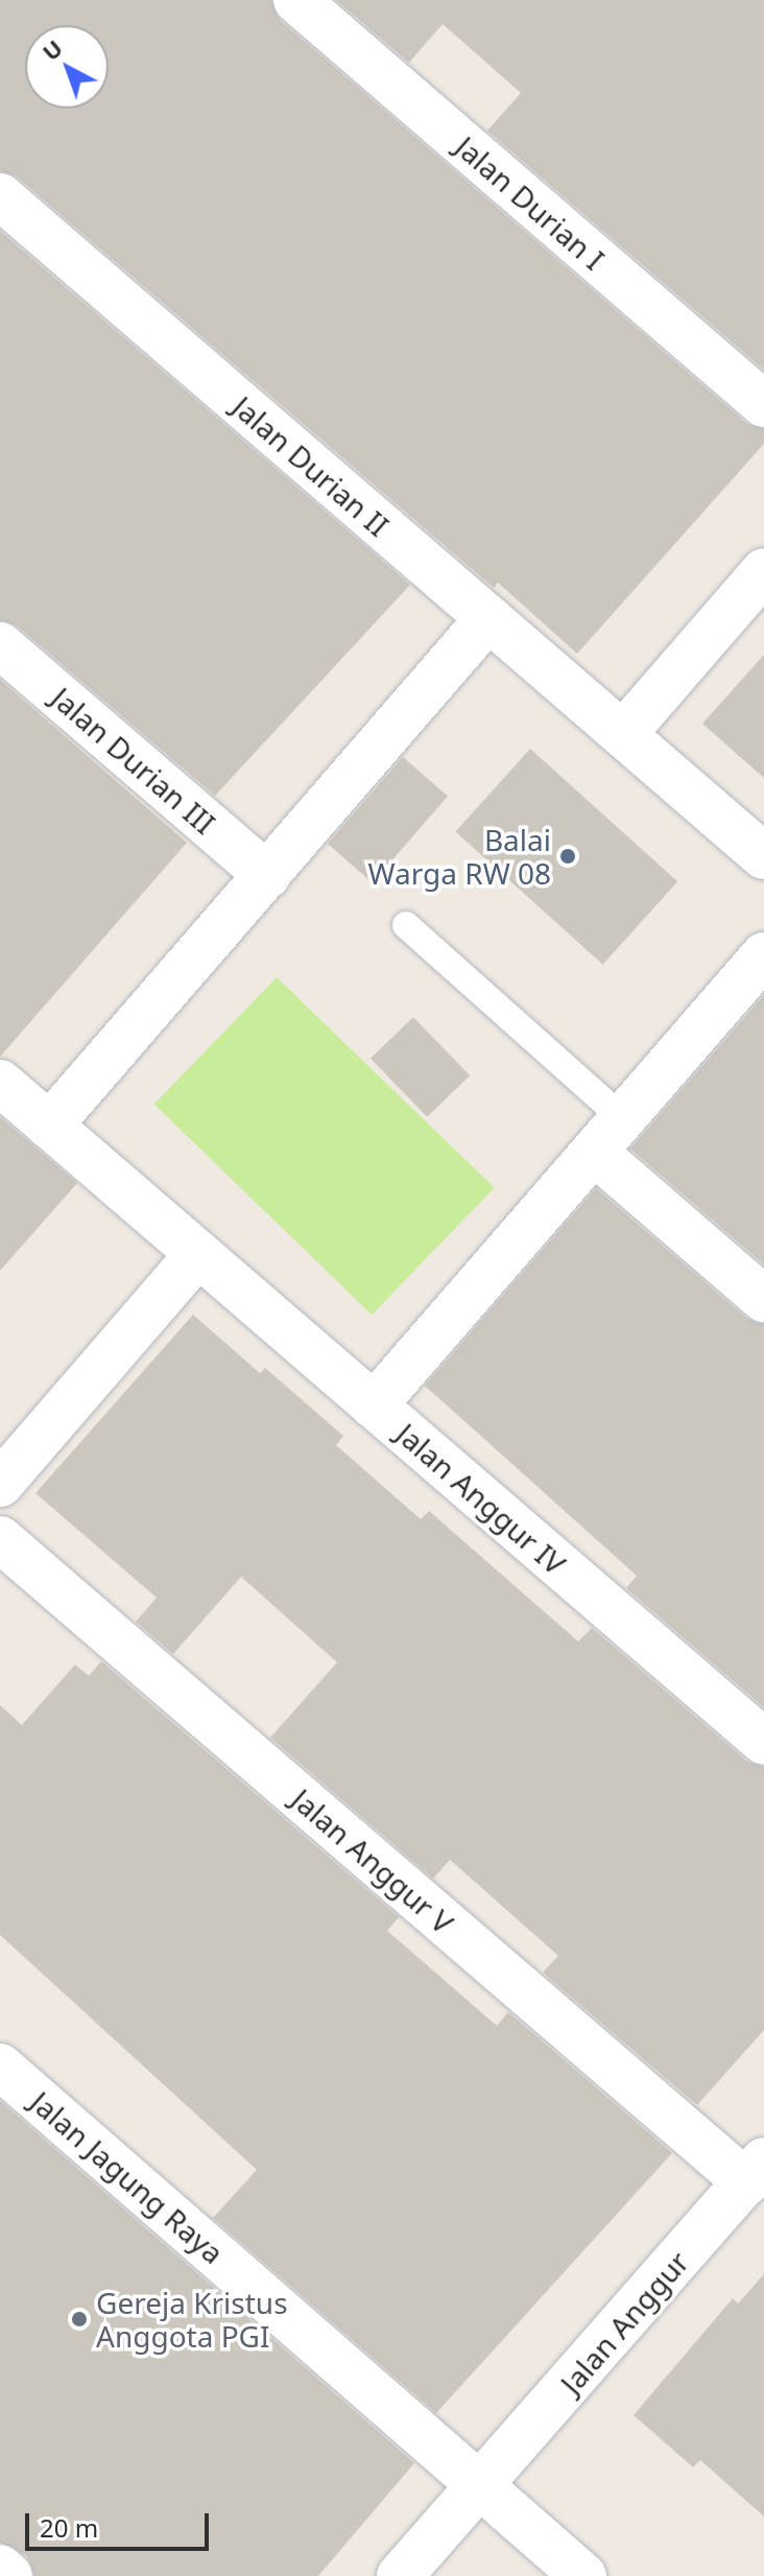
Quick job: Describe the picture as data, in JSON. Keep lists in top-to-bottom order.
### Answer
{
  "streets": {
    "street": [
      "Jalan Durian I",
      "Jalan Durian II",
      "Jalan Durian III",
      "Jalan Anggur IV",
      "Jalan Anggur V",
      "Jalan Jagung Raya",
      "Jalan Anggur"
    ]
  },
  "crossings": [
    ["Jalan Anggur V", "Jalan Anggur"],
    ["Jalan Jagung Raya", "Jalan Anggur"]
  ],
  "places": ["Balai Warga RW 08", "Gereja Kristus Anggota PGI"],
  "scale_bar": "20 m",
  "north": "top left"
}
